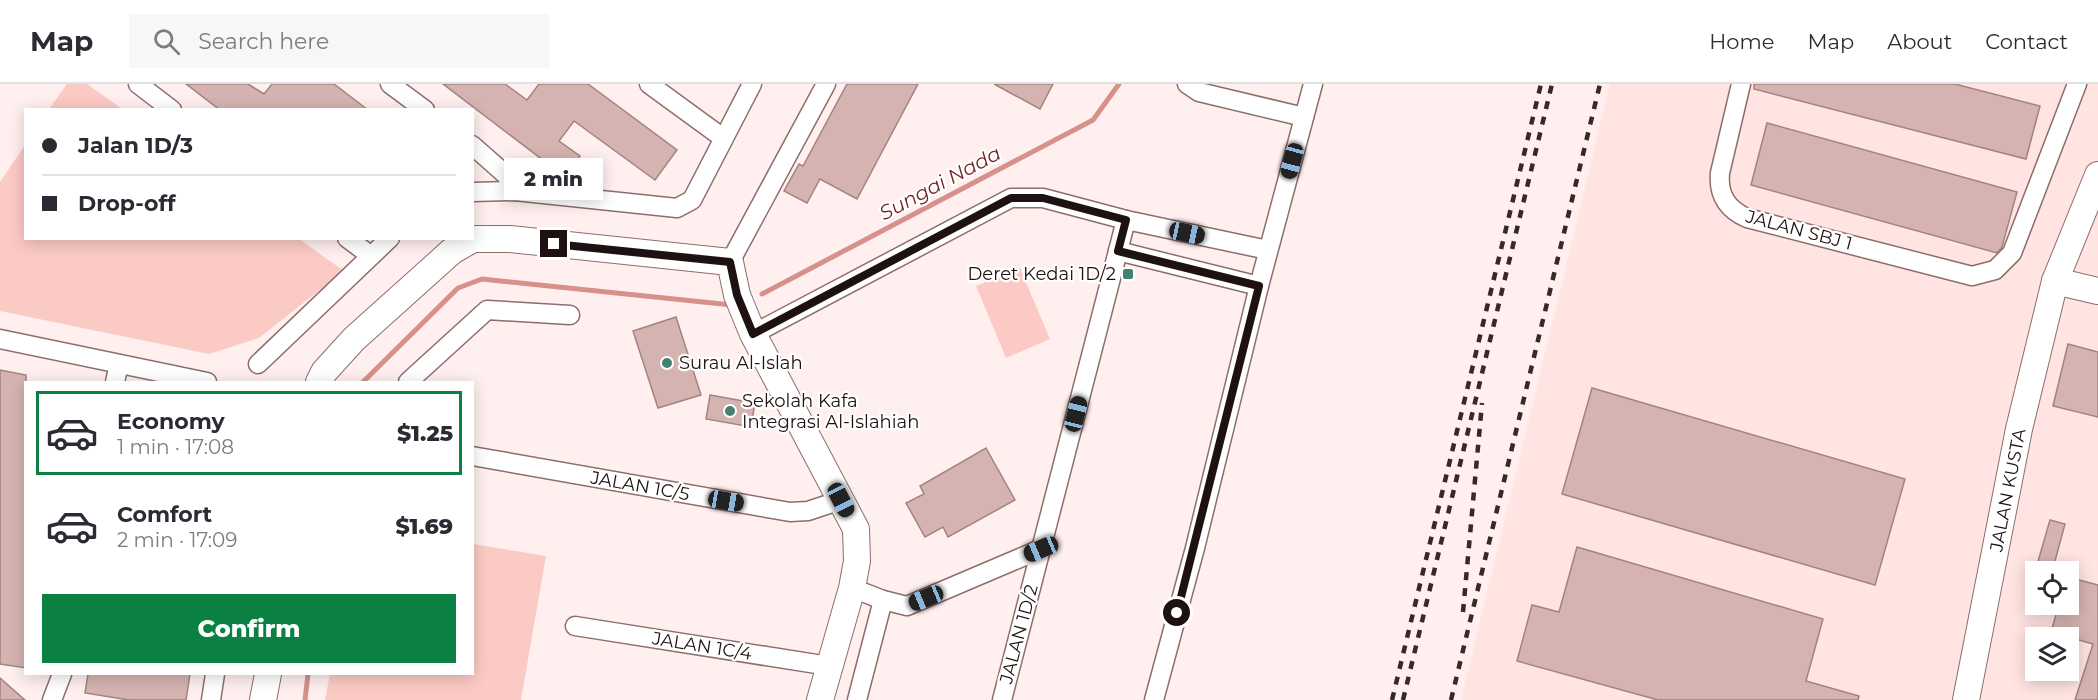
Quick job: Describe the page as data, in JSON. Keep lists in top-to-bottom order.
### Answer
{
  "streets": {
    "street": [
      "JALAN SBJ 1",
      "JALAN 1C/5",
      "JALAN KUSTA",
      "JALAN 1D/2",
      "JALAN 1C/4"
    ]
  },
  "water": ["Sungai Nada"],
  "places": {
    "transit": ["Deret Kedai 1D/2"],
    "other": ["Surau Al-Islah", "Sekolah Kafa Integrasi Al-Islahiah"]
  },
  "page": {
    "header": "Map",
    "search": "Search here",
    "nav": [
      "Home",
      "Map",
      "About",
      "Contact"
    ],
    "banner": ["Jalan 1D/3", "Drop-off"],
    "bubble": "2 min",
    "list": [
      {
        "name": "Economy",
        "note": "1 min · 17:08",
        "value": "$1.25"
      },
      {
        "name": "Comfort",
        "note": "2 min · 17:09",
        "value": "$1.69"
      }
    ],
    "buttons": "Confirm"
  }
}
